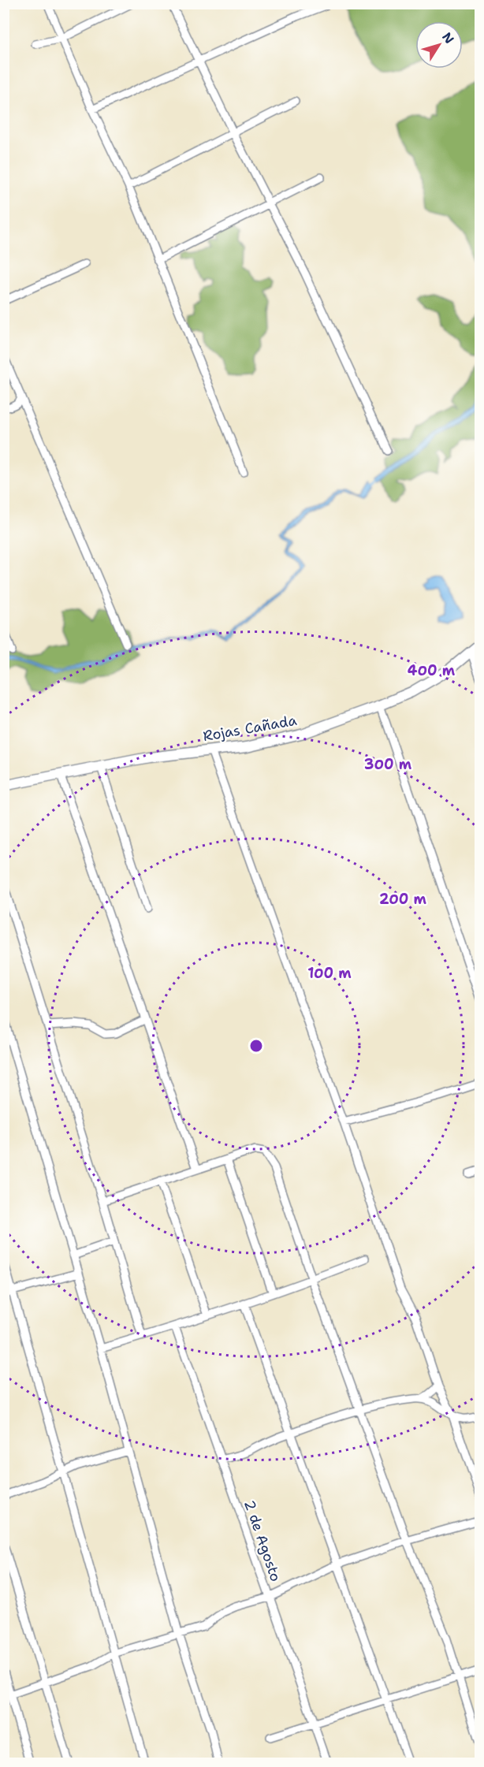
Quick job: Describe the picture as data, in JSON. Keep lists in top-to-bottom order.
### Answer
{
  "streets": {
    "main road": ["Rojas Cañada"],
    "street": ["2 de Agosto"]
  },
  "north": "top right",
  "rings": [
    "400 m",
    "300 m",
    "200 m",
    "100 m"
  ]
}
